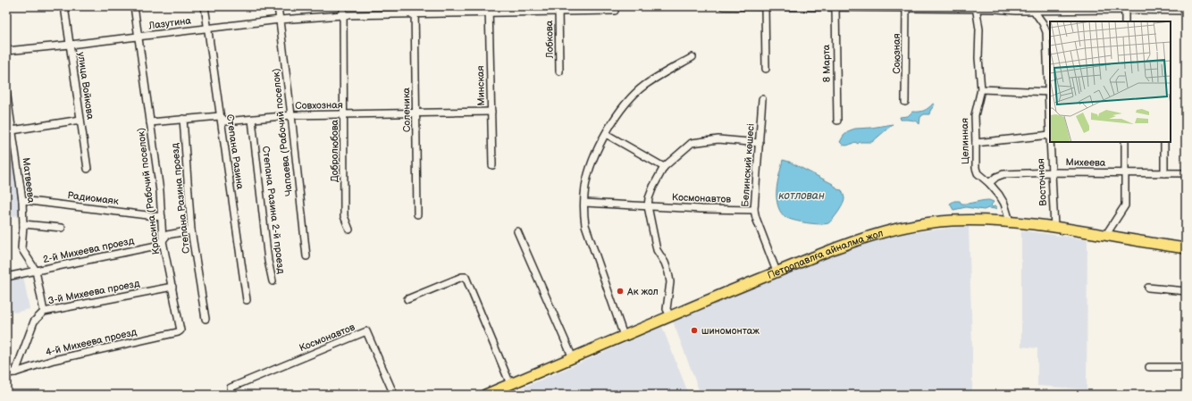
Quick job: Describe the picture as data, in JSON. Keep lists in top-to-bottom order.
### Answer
{
  "streets": {
    "highway": ["Петропавлға айналма жол"],
    "street": [
      "Лазутина",
      "Лобкова",
      "Союзная",
      "8 Марта",
      "улица Войкова",
      "Минская",
      "Совхозная",
      "Соленика",
      "Чапаева (Рабочий поселок)",
      "Целинная",
      "Добролюбова",
      "Степана Разина",
      "Михеева",
      "Белинский көшесі",
      "Матвеева",
      "Восточная",
      "Красина (Рабочий поселок)",
      "Радиомаяк",
      "Степана Разина проезд",
      "Космонавтов",
      "Степана Разина 2-й проезд",
      "2-й Михеева проезд",
      "3-й Михеева проезд",
      "4-й Михеева проезд"
    ]
  },
  "crossings": [
    ["Лазутина", "Лобкова"],
    ["Лазутина", "улица Войкова"],
    ["Лазутина", "Минская"],
    ["Лазутина", "Соленика"],
    ["Лазутина", "Чапаева (Рабочий поселок)"],
    ["Лазутина", "Добролюбова"],
    ["Лазутина", "Степана Разина"],
    ["Лазутина", "Красина (Рабочий поселок)"],
    ["Минская", "Совхозная"],
    ["Совхозная", "Соленика"],
    ["Совхозная", "Чапаева (Рабочий поселок)"],
    ["Совхозная", "Добролюбова"],
    ["Совхозная", "Степана Разина"],
    ["Совхозная", "Красина (Рабочий поселок)"],
    ["Совхозная", "Степана Разина проезд"],
    ["Совхозная", "Степана Разина 2-й проезд"],
    ["Целинная", "Михеева"],
    ["Целинная", "Петропавлға айналма жол"],
    ["Михеева", "Восточная"],
    ["Белинский көшесі", "Космонавтов"],
    ["Белинский көшесі", "Петропавлға айналма жол"],
    ["Матвеева", "Радиомаяк"],
    ["Матвеева", "2-й Михеева проезд"],
    ["Матвеева", "3-й Михеева проезд"],
    ["Восточная", "Петропавлға айналма жол"],
    ["Красина (Рабочий поселок)", "Радиомаяк"],
    ["Красина (Рабочий поселок)", "2-й Михеева проезд"],
    ["Красина (Рабочий поселок)", "3-й Михеева проезд"],
    ["Красина (Рабочий поселок)", "4-й Михеева проезд"],
    ["Степана Разина проезд", "2-й Михеева проезд"],
    ["3-й Михеева проезд", "4-й Михеева проезд"]
  ],
  "water": ["котлован"],
  "places": ["Ак жол", "шиномонтаж"]
}
